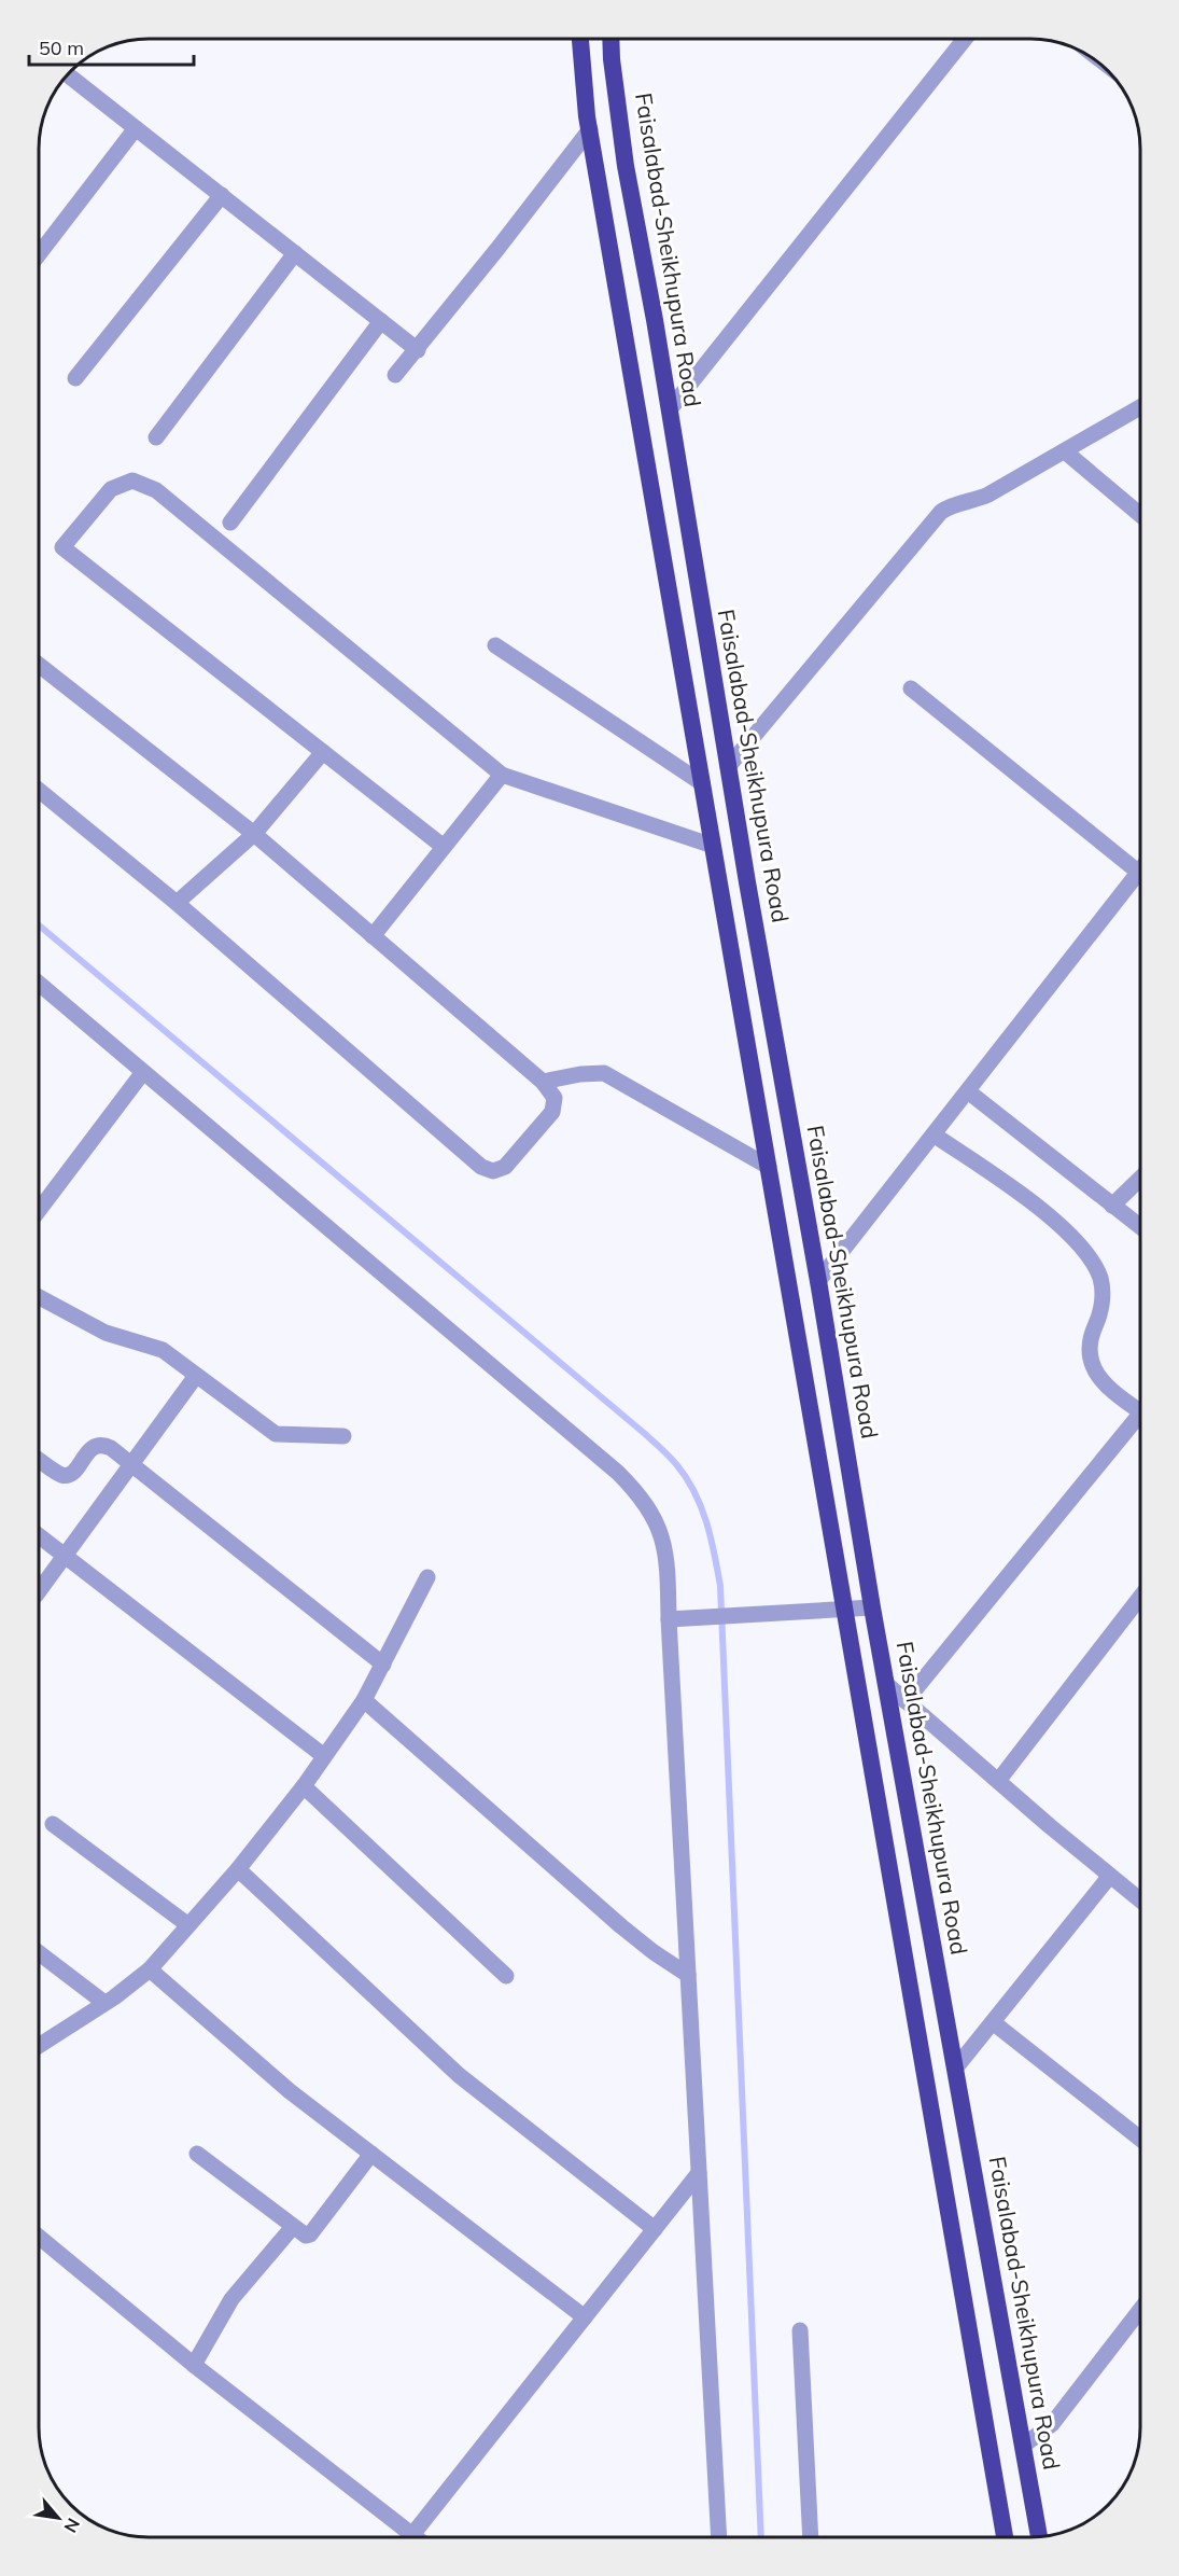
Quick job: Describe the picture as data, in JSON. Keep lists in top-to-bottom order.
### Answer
{
  "streets": {
    "highway": ["Faisalabad-Sheikhupura Road"]
  },
  "scale_bar": "50 m",
  "north": "bottom right"
}
